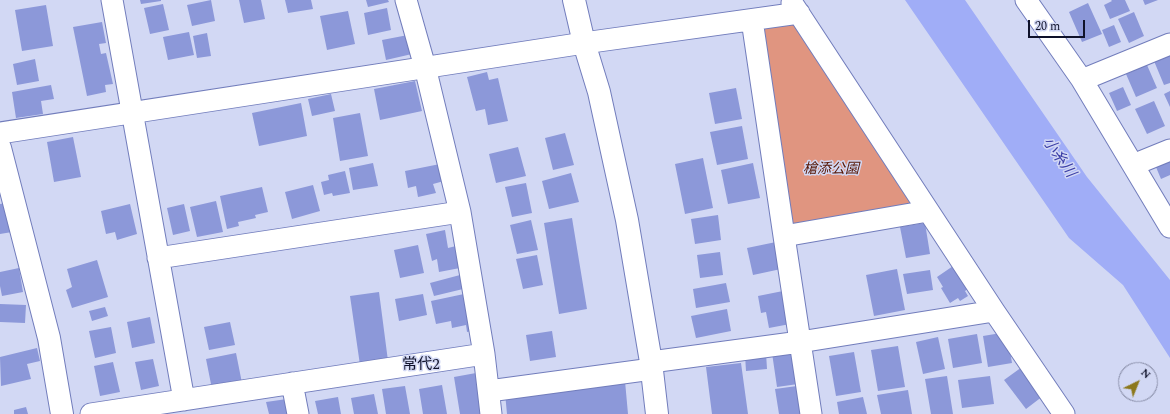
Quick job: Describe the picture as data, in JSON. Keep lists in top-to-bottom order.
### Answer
{
  "districts": ["常代2"],
  "water": ["小糸川"],
  "parks": ["槍添公園"],
  "scale_bar": "20 m",
  "north": "top right"
}
